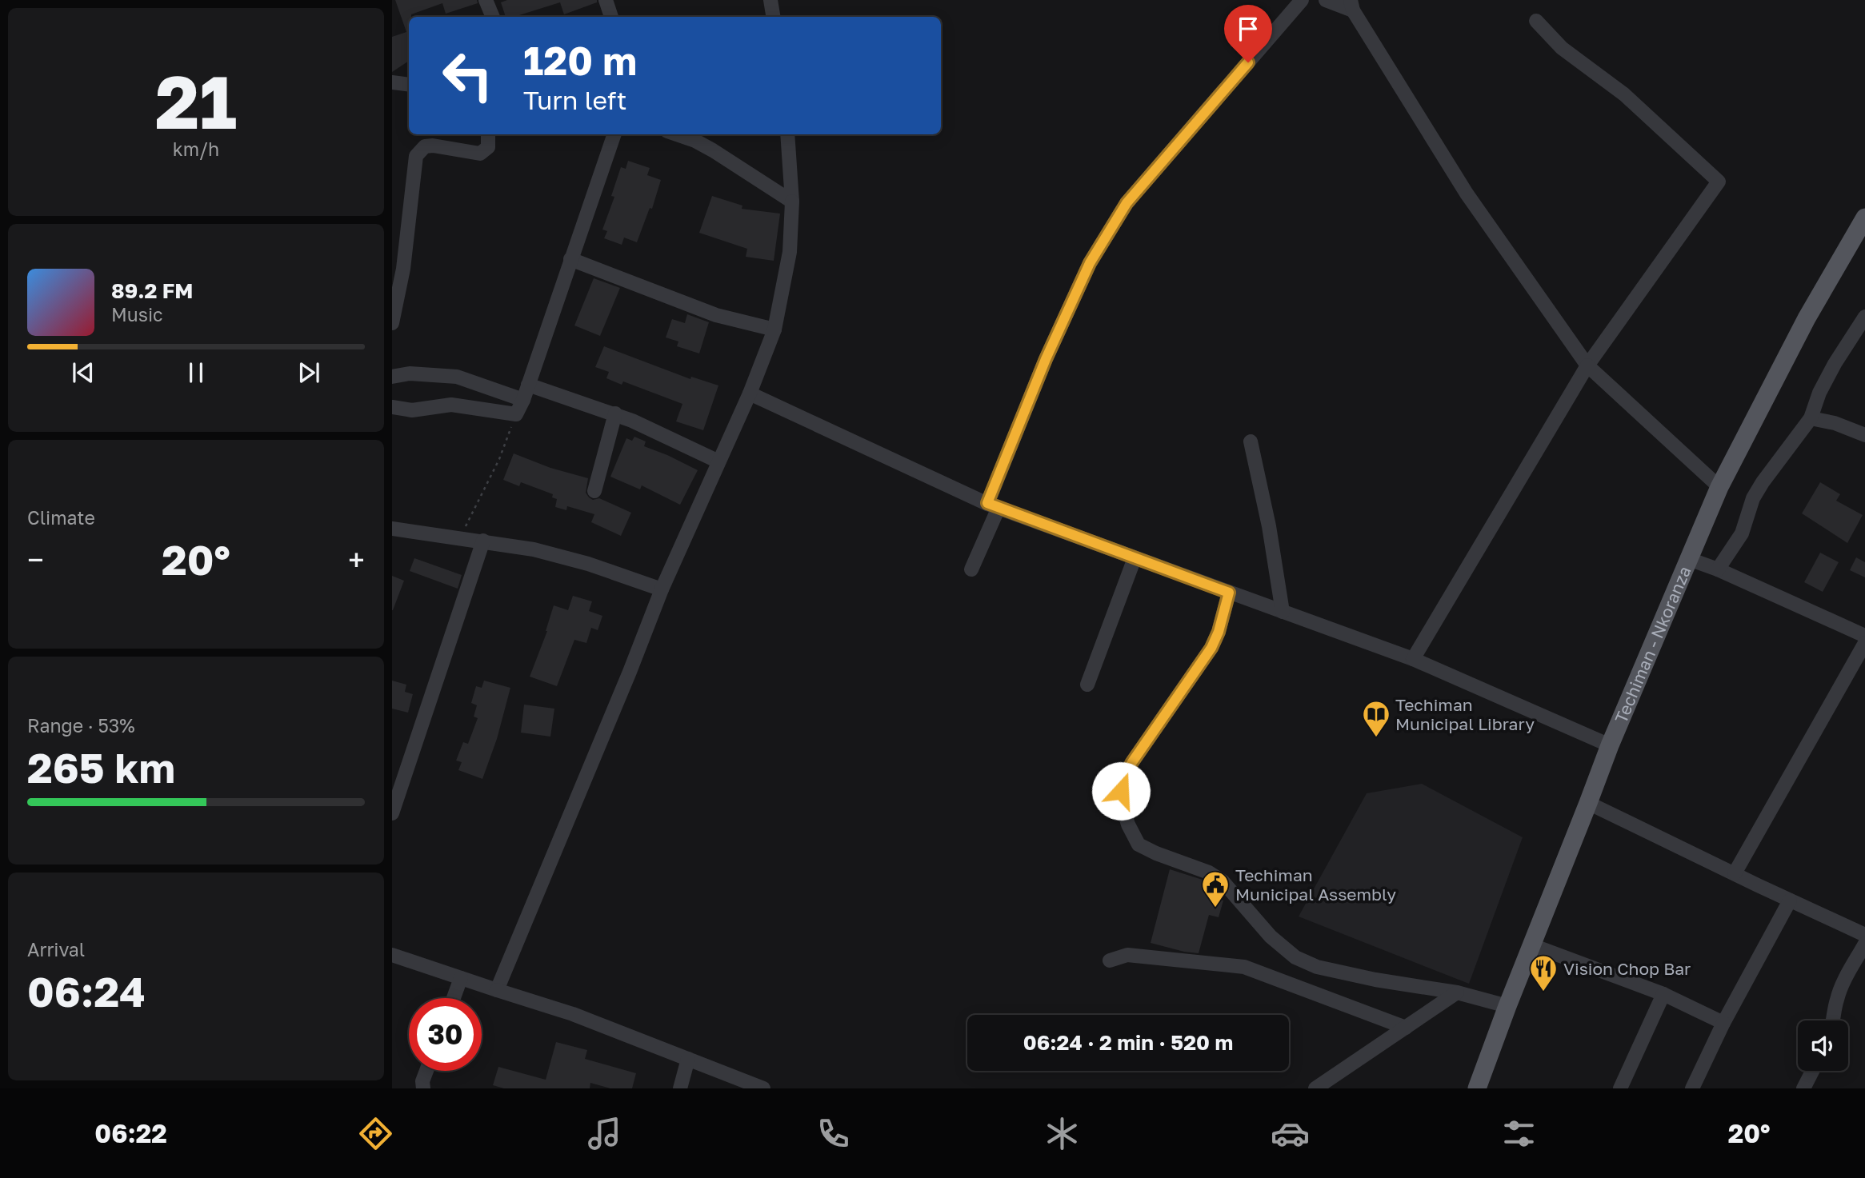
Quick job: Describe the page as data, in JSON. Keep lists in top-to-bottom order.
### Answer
{
  "streets": {
    "main road": ["Techiman - Nkoranza"]
  },
  "places": {
    "library": ["Techiman Municipal Library"],
    "public building": ["Techiman Municipal Assembly"],
    "restaurant": ["Vision Chop Bar"]
  },
  "page": {
    "tile": [
      ["21", "km/h"],
      "Climate",
      ["Range · 53%", "265 km"],
      ["Arrival", "06:24"]
    ],
    "turn": ["120 m", "Turn left"],
    "song": ["89.2 FM", "Music"],
    "heat": ["−", "20°", "+"],
    "limit": "30",
    "trip": "06:24 · 2 min · 520 m",
    "tabs": ["06:22", "20°"]
  }
}
